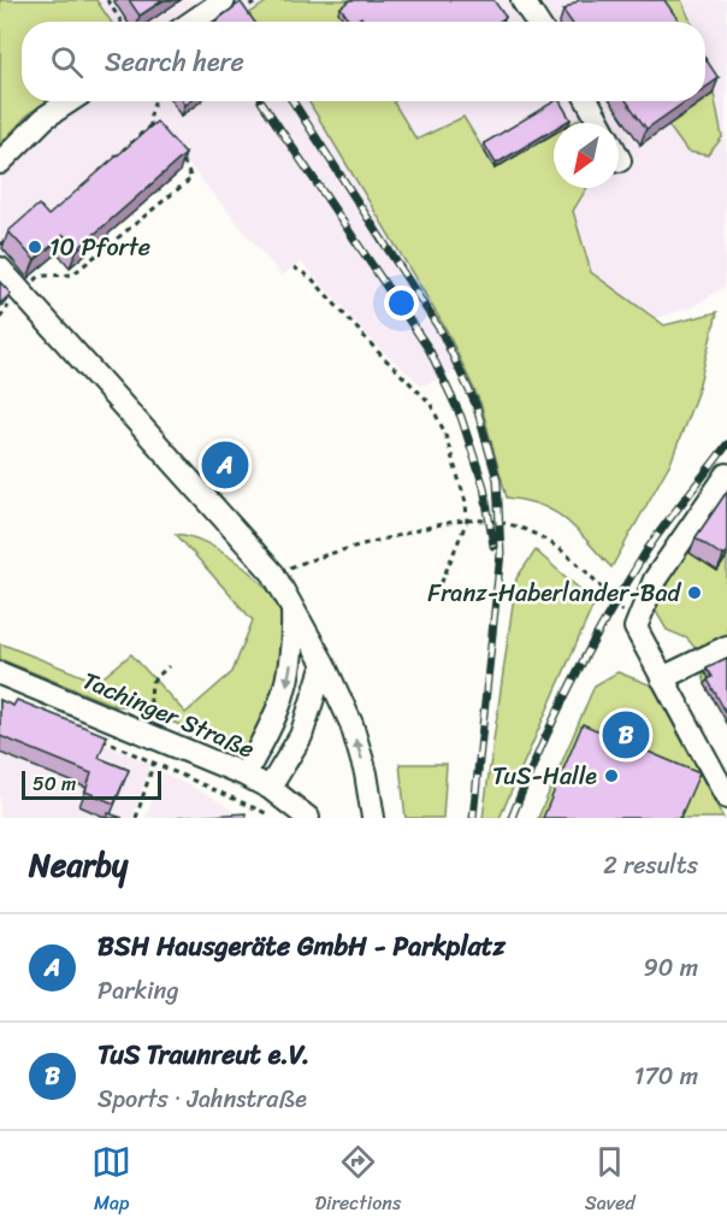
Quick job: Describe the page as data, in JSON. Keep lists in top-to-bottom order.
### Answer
{
  "streets": {
    "street": ["Tachinger Straße"]
  },
  "places": ["10 Pforte", "Franz-Haberlander-Bad", "TuS-Halle"],
  "scale_bar": "50 m",
  "north": "bottom left",
  "page": {
    "search": "Search here",
    "pins": ["A", "B"],
    "scale": "50 m",
    "heading": ["Nearby", "2 results"],
    "list": [
      {
        "mark": "A",
        "name": "BSH Hausgeräte GmbH - Parkplatz",
        "note": "Parking",
        "value": "90 m"
      },
      {
        "mark": "B",
        "name": "TuS Traunreut e.V.",
        "note": "Sports · Jahnstraße",
        "value": "170 m"
      }
    ],
    "nav": ["Map", "Directions", "Saved"]
  }
}
